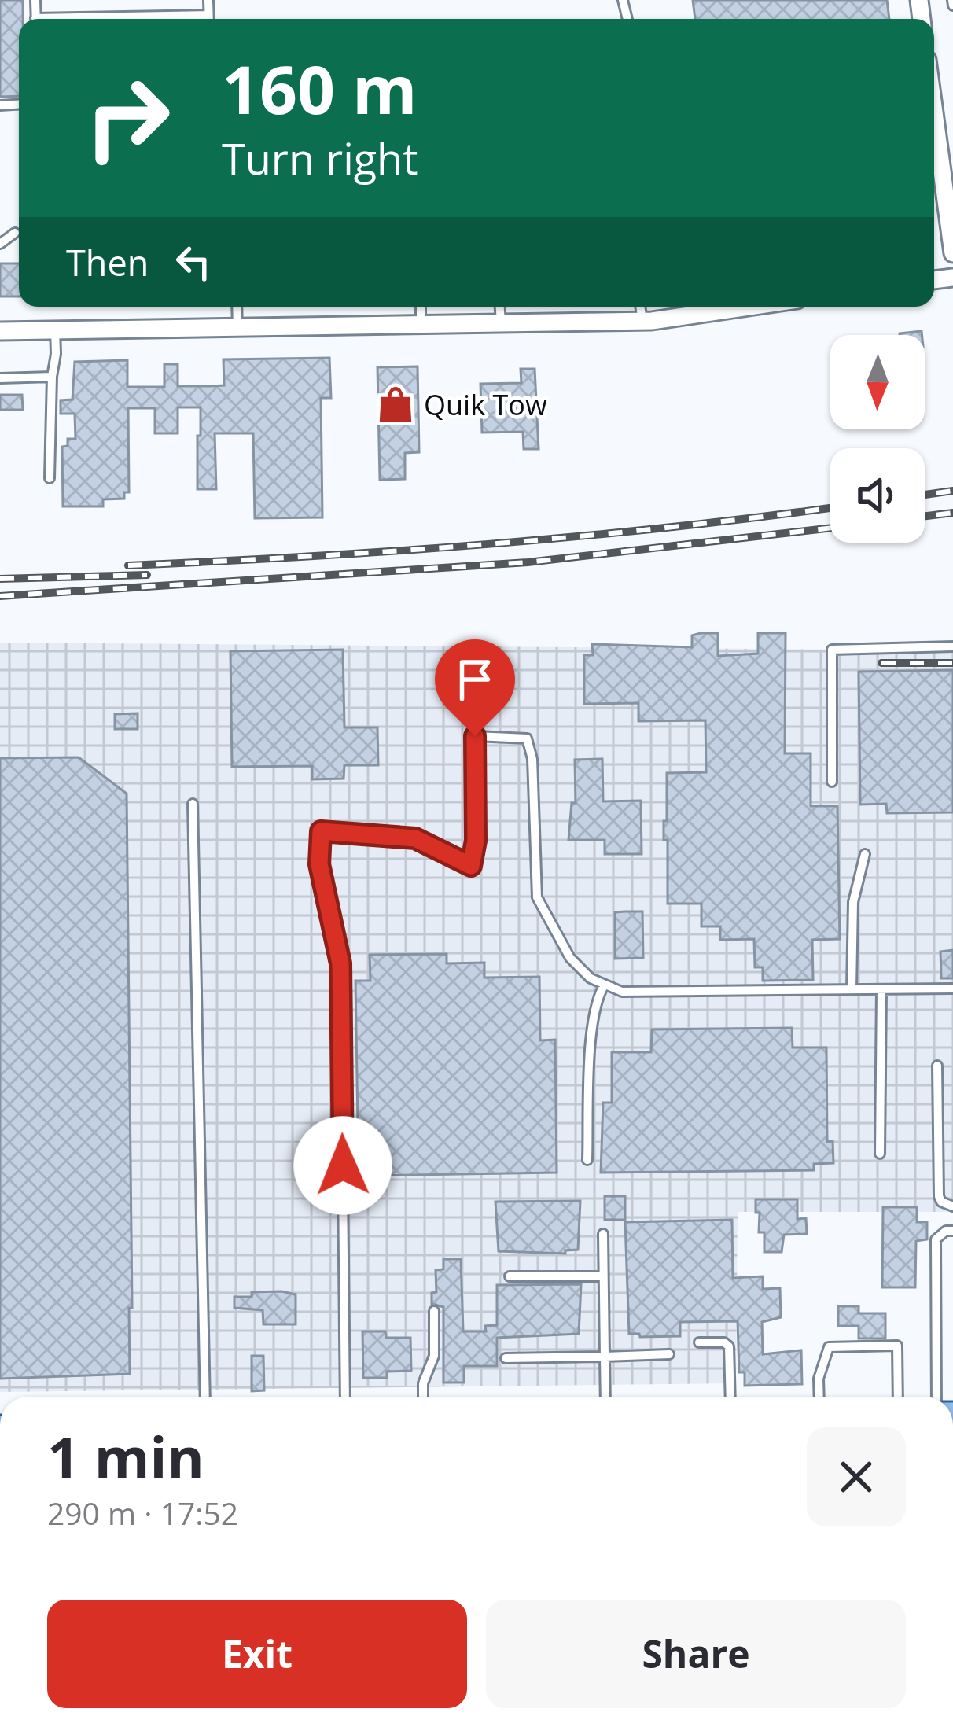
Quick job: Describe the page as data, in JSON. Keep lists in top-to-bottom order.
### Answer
{
  "places": {
    "shop": ["Quik Tow"]
  },
  "north": "bottom",
  "page": {
    "turn": ["160 m", "Turn right"],
    "then": "Then",
    "heading": ["1 min", "290 m · 17:52"],
    "buttons": ["Exit", "Share"]
  }
}
